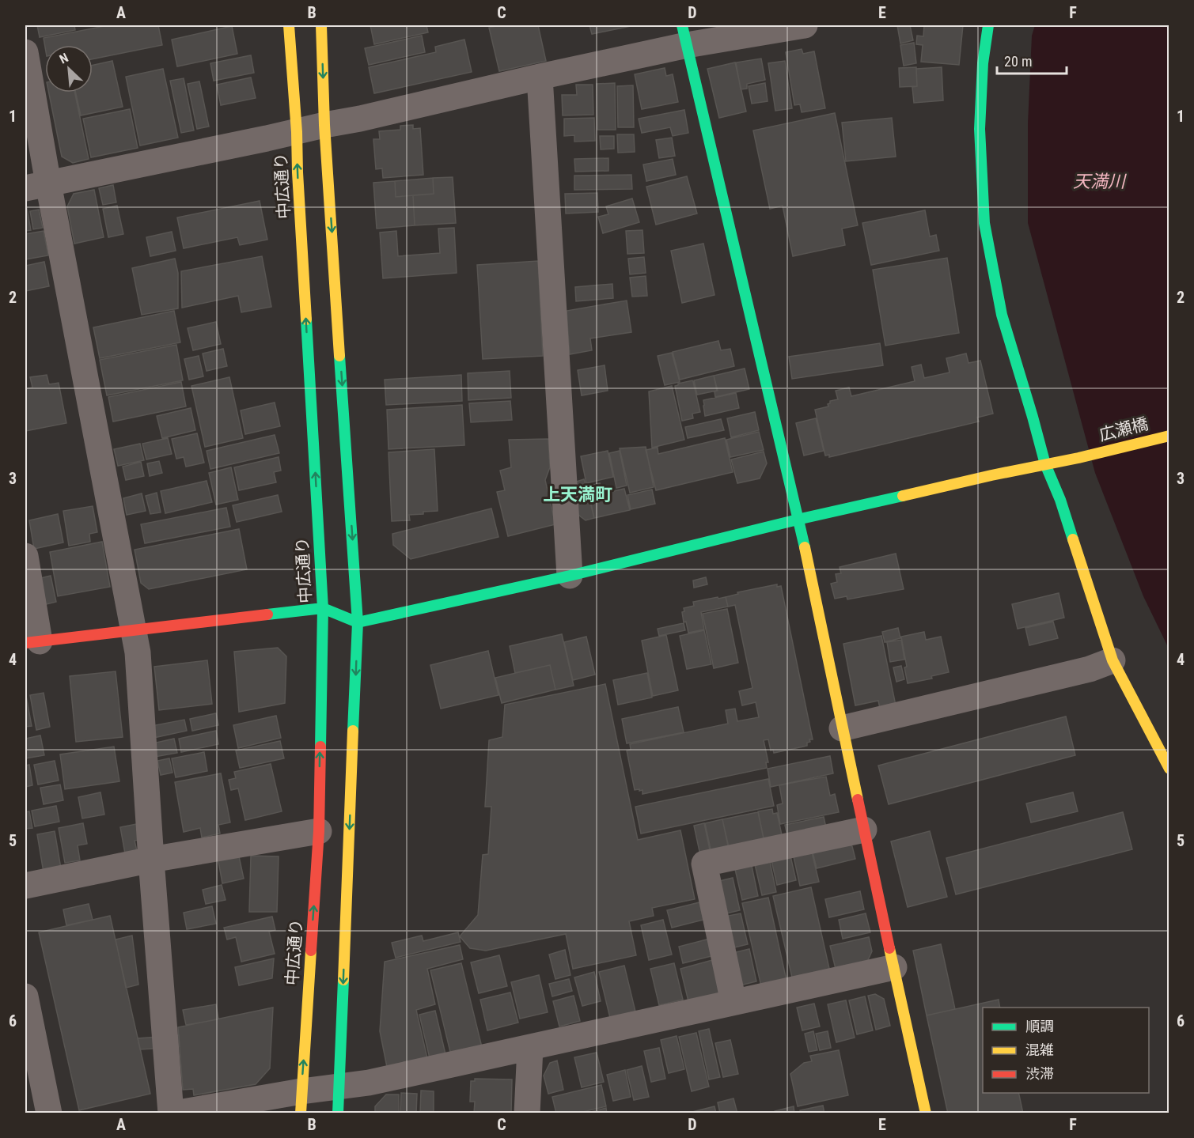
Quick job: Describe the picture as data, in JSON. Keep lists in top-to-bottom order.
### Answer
{
  "streets": {
    "street": ["中広通り", "広瀬橋"]
  },
  "districts": ["上天満町"],
  "water": ["天満川"],
  "legend": ["順調", "混雑", "渋滞"],
  "scale_bar": "20 m",
  "north": "top left",
  "grid": {
    "columns": [
      "A",
      "B",
      "C",
      "D",
      "E",
      "F"
    ],
    "rows": [
      "1",
      "2",
      "3",
      "4",
      "5",
      "6"
    ]
  }
}
